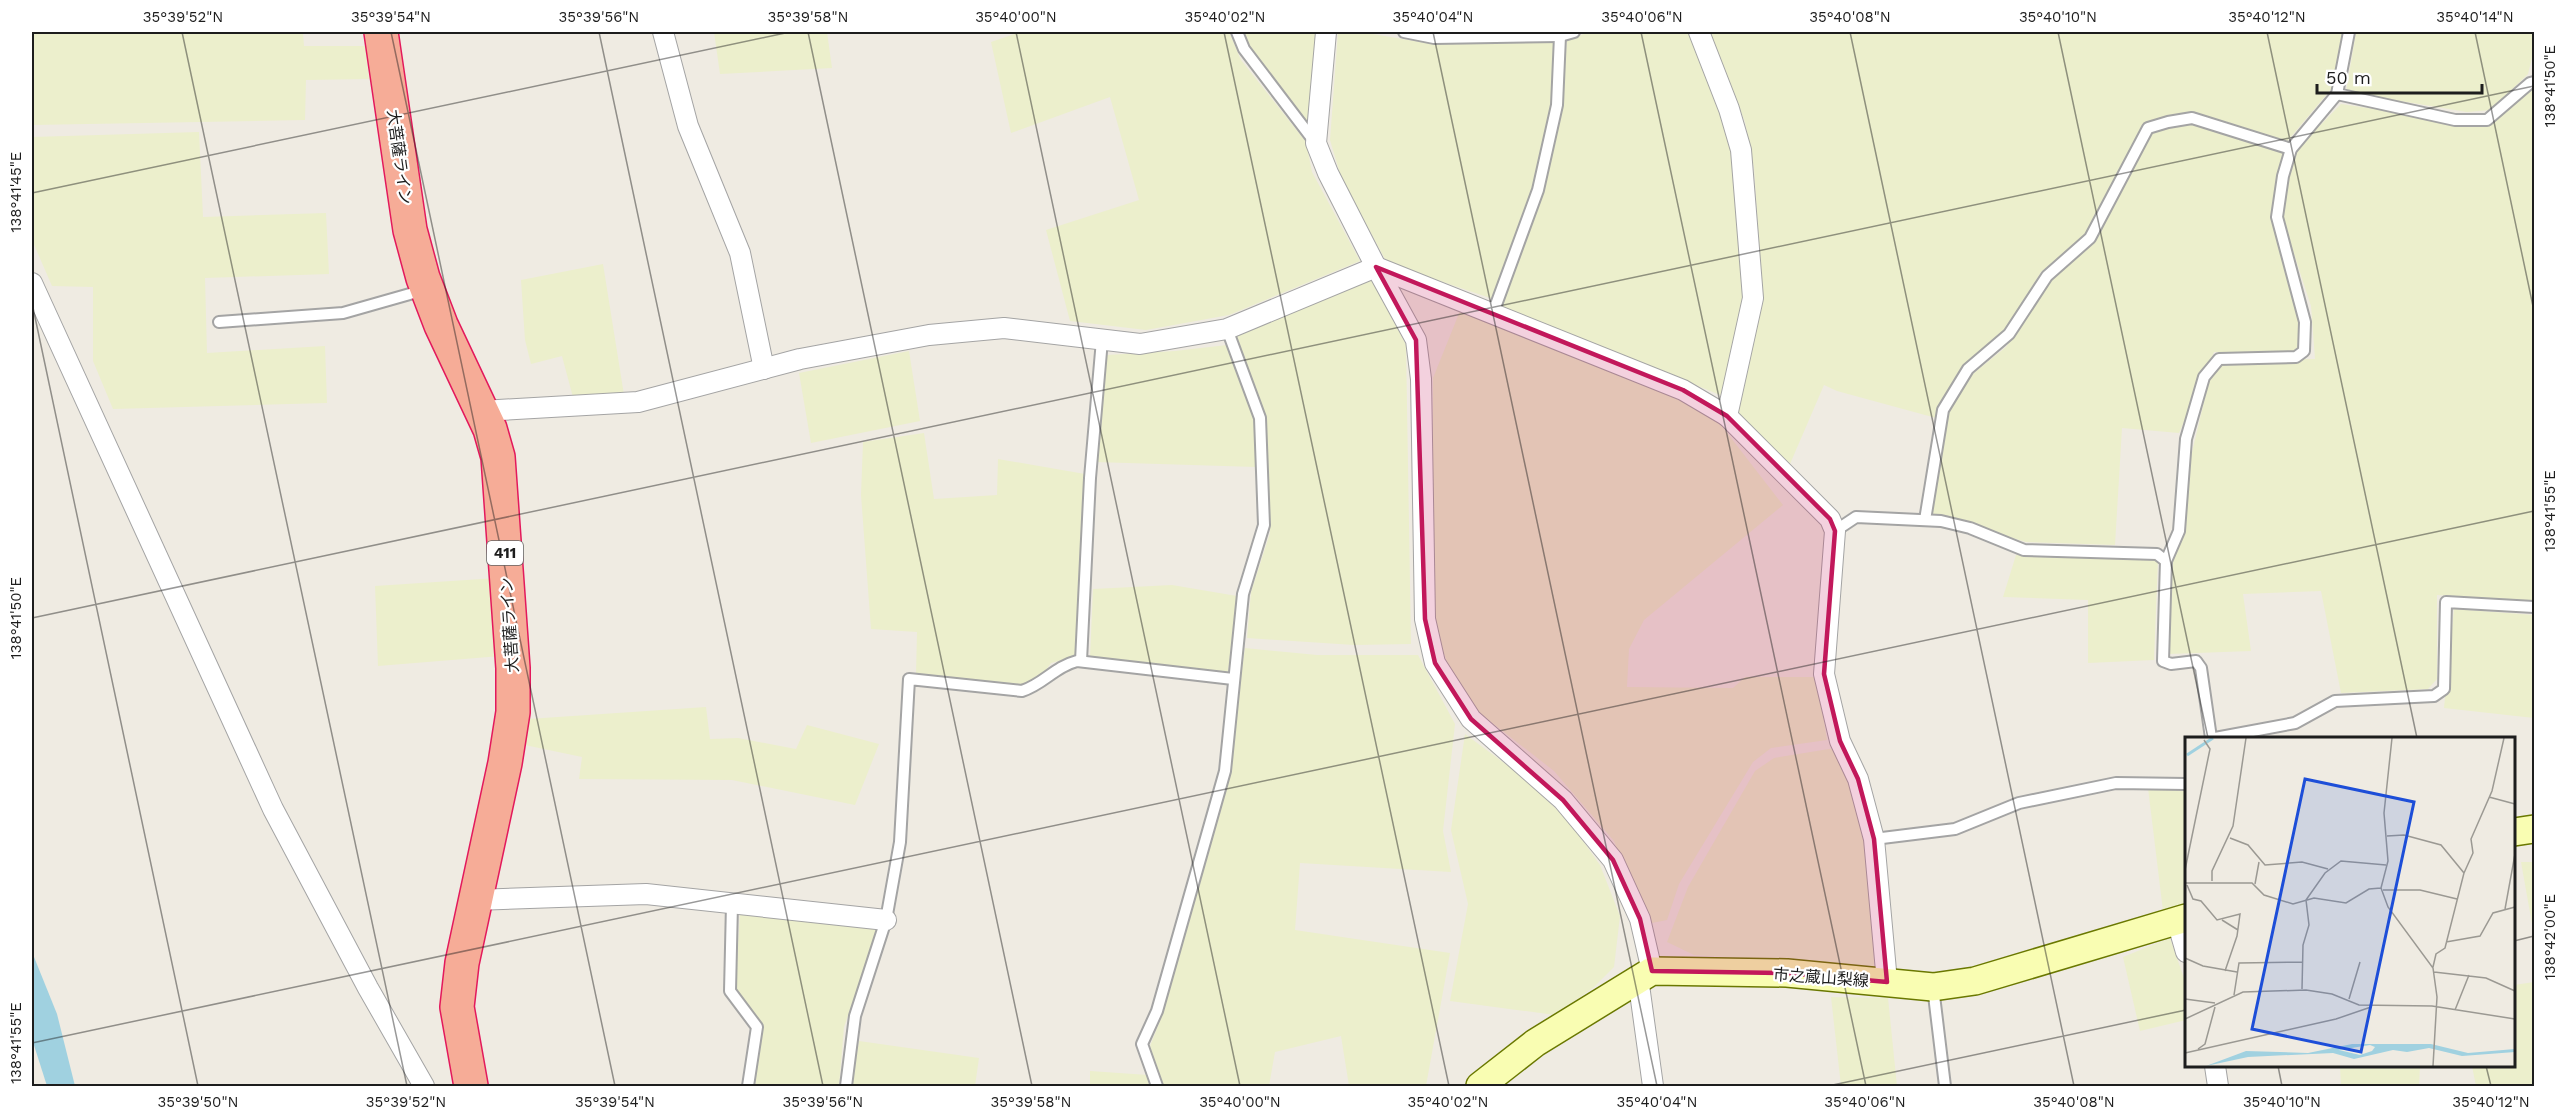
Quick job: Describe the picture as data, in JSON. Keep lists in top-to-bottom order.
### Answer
{
  "streets": {
    "highway": ["大菩薩ライン", "411"],
    "main road": ["市之蔵山梨線"]
  },
  "scale_bar": "50 m",
  "coordinates": [
    "35°39'52\"N",
    "35°39'54\"N",
    "35°39'56\"N",
    "35°39'58\"N",
    "35°40'00\"N",
    "35°40'02\"N",
    "35°40'04\"N",
    "35°40'06\"N",
    "35°40'08\"N",
    "35°40'10\"N",
    "35°40'12\"N",
    "35°40'14\"N",
    "138°41'50\"E",
    "138°41'45\"E",
    "138°41'55\"E",
    "138°42'00\"E",
    "35°39'50\"N"
  ]
}
